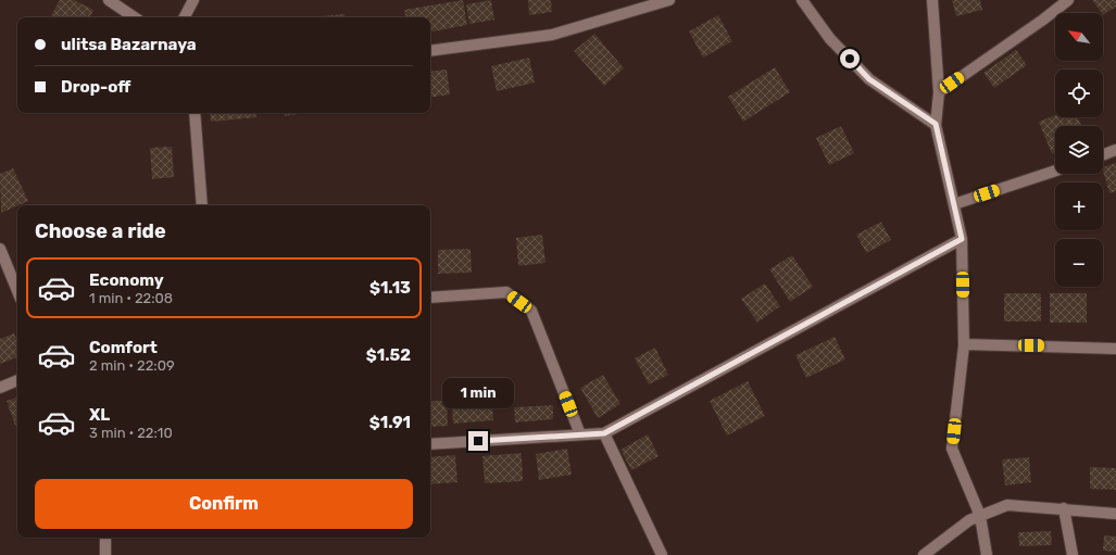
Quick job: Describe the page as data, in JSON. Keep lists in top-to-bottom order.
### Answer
{
  "north": "top left",
  "page": {
    "map_buttons": ["+", "−"],
    "banner": ["ulitsa Bazarnaya", "Drop-off"],
    "heading": "Choose a ride",
    "list": [
      {
        "name": "Economy",
        "note": "1 min · 22:08",
        "value": "$1.13"
      },
      {
        "name": "Comfort",
        "note": "2 min · 22:09",
        "value": "$1.52"
      },
      {
        "name": "XL",
        "note": "3 min · 22:10",
        "value": "$1.91"
      }
    ],
    "bubble": "1 min",
    "buttons": "Confirm"
  }
}
